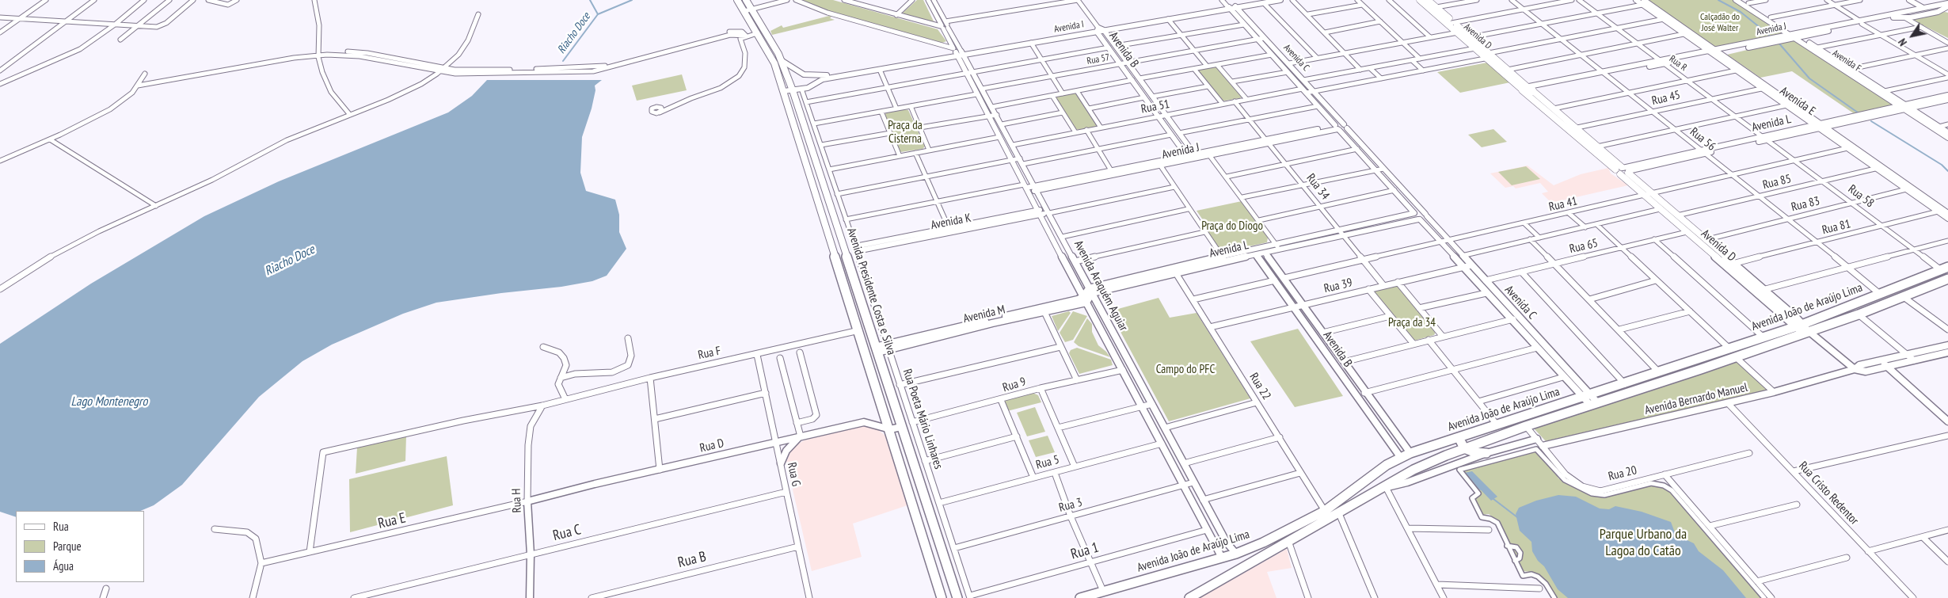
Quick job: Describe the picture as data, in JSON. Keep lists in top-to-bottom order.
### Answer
{
  "streets": {
    "main road": ["Avenida D", "Avenida Presidente Costa e Silva", "Avenida João de Araújo Lima"],
    "street": [
      "Avenida I",
      "Avenida J",
      "Avenida B",
      "Avenida C",
      "Rua 57",
      "Avenida F",
      "Rua R",
      "Rua 45",
      "Avenida E",
      "Rua 51",
      "Avenida L",
      "Rua 56",
      "Rua 85",
      "Rua 34",
      "Rua 58",
      "Rua 41",
      "Rua 83",
      "Avenida K",
      "Rua 81",
      "Rua 65",
      "Avenida Araquém Aguiar",
      "Rua 39",
      "Avenida M",
      "Rua F",
      "Rua 9",
      "Rua 22",
      "Avenida Bernardo Manuel",
      "Rua Poeta Mário Linhares",
      "Rua D",
      "Rua 5",
      "Rua 20",
      "Rua G",
      "Rua Cristo Redentor",
      "Rua H",
      "Rua 3",
      "Rua E",
      "Rua C",
      "Rua 1",
      "Rua B"
    ]
  },
  "crossings": [
    ["Avenida I", "Avenida B"],
    ["Avenida I", "Avenida C"],
    ["Avenida I", "Avenida Araquém Aguiar"],
    ["Avenida I", "Avenida Presidente Costa e Silva"],
    ["Avenida I", "Rua Poeta Mário Linhares"],
    ["Avenida J", "Avenida D"],
    ["Avenida J", "Avenida B"],
    ["Avenida J", "Avenida C"],
    ["Avenida J", "Avenida F"],
    ["Avenida J", "Rua R"],
    ["Avenida J", "Avenida E"],
    ["Avenida J", "Rua 56"],
    ["Avenida J", "Rua 34"],
    ["Avenida J", "Avenida Araquém Aguiar"],
    ["Avenida D", "Rua 45"],
    ["Avenida D", "Avenida L"],
    ["Avenida D", "Rua 85"],
    ["Avenida D", "Rua 41"],
    ["Avenida D", "Rua 83"],
    ["Avenida D", "Rua 81"],
    ["Avenida D", "Rua 65"],
    ["Avenida D", "Avenida João de Araújo Lima"],
    ["Avenida B", "Rua 57"],
    ["Avenida B", "Rua 51"],
    ["Avenida B", "Avenida L"],
    ["Avenida B", "Rua 41"],
    ["Avenida B", "Rua 39"],
    ["Avenida B", "Avenida João de Araújo Lima"],
    ["Avenida C", "Rua 57"],
    ["Avenida C", "Rua 51"],
    ["Avenida C", "Avenida L"],
    ["Avenida C", "Rua 41"],
    ["Avenida C", "Rua 65"],
    ["Avenida C", "Rua 39"],
    ["Avenida C", "Avenida João de Araújo Lima"],
    ["Rua 57", "Avenida Araquém Aguiar"],
    ["Avenida F", "Avenida L"],
    ["Rua R", "Rua 45"],
    ["Rua R", "Avenida L"],
    ["Rua R", "Rua 58"],
    ["Rua 45", "Avenida E"],
    ["Rua 45", "Rua 56"],
    ["Avenida E", "Avenida L"],
    ["Avenida E", "Rua 85"],
    ["Avenida E", "Rua 41"],
    ["Avenida E", "Rua 83"],
    ["Avenida E", "Rua 81"],
    ["Rua 51", "Rua 34"],
    ["Rua 51", "Avenida Araquém Aguiar"],
    ["Avenida L", "Rua 56"],
    ["Avenida L", "Rua 34"],
    ["Avenida L", "Rua 58"],
    ["Avenida L", "Avenida Araquém Aguiar"],
    ["Avenida L", "Rua 22"],
    ["Rua 56", "Rua 85"],
    ["Rua 56", "Rua 41"],
    ["Rua 56", "Rua 83"],
    ["Rua 56", "Rua 81"],
    ["Rua 56", "Avenida João de Araújo Lima"],
    ["Rua 85", "Rua 58"],
    ["Rua 34", "Rua 41"],
    ["Rua 34", "Rua 39"],
    ["Rua 58", "Rua 41"],
    ["Rua 58", "Rua 83"],
    ["Rua 58", "Rua 81"],
    ["Rua 58", "Avenida João de Araújo Lima"],
    ["Avenida K", "Avenida Araquém Aguiar"],
    ["Avenida K", "Rua Poeta Mário Linhares"],
    ["Avenida Araquém Aguiar", "Avenida João de Araújo Lima"],
    ["Avenida Araquém Aguiar", "Avenida M"],
    ["Avenida Araquém Aguiar", "Rua 9"],
    ["Avenida Araquém Aguiar", "Rua 5"],
    ["Avenida Araquém Aguiar", "Rua 3"],
    ["Avenida Araquém Aguiar", "Rua 1"],
    ["Rua 39", "Rua 22"],
    ["Avenida Presidente Costa e Silva", "Avenida M"],
    ["Avenida Presidente Costa e Silva", "Rua F"],
    ["Avenida Presidente Costa e Silva", "Rua D"],
    ["Avenida João de Araújo Lima", "Rua 22"],
    ["Avenida João de Araújo Lima", "Rua 20"],
    ["Avenida M", "Rua Poeta Mário Linhares"],
    ["Rua F", "Rua G"],
    ["Rua F", "Rua H"],
    ["Rua F", "Rua E"],
    ["Rua 9", "Rua Poeta Mário Linhares"],
    ["Avenida Bernardo Manuel", "Rua 20"],
    ["Avenida Bernardo Manuel", "Rua Cristo Redentor"],
    ["Rua Poeta Mário Linhares", "Rua 5"],
    ["Rua Poeta Mário Linhares", "Rua 3"],
    ["Rua Poeta Mário Linhares", "Rua 1"],
    ["Rua D", "Rua G"],
    ["Rua D", "Rua H"],
    ["Rua D", "Rua E"],
    ["Rua G", "Rua C"],
    ["Rua G", "Rua B"],
    ["Rua H", "Rua E"],
    ["Rua H", "Rua C"]
  ],
  "water": ["Riacho Doce", "Lago Montenegro"],
  "parks": [
    "Calçadão do José Walter",
    "Praça da Cisterna",
    "Praça do Diogo",
    "Praça da 34",
    "Campo do PFC",
    "Parque Urbano da Lagoa do Catão"
  ],
  "legend": ["Rua", "Parque", "Água"],
  "north": "bottom left"
}
